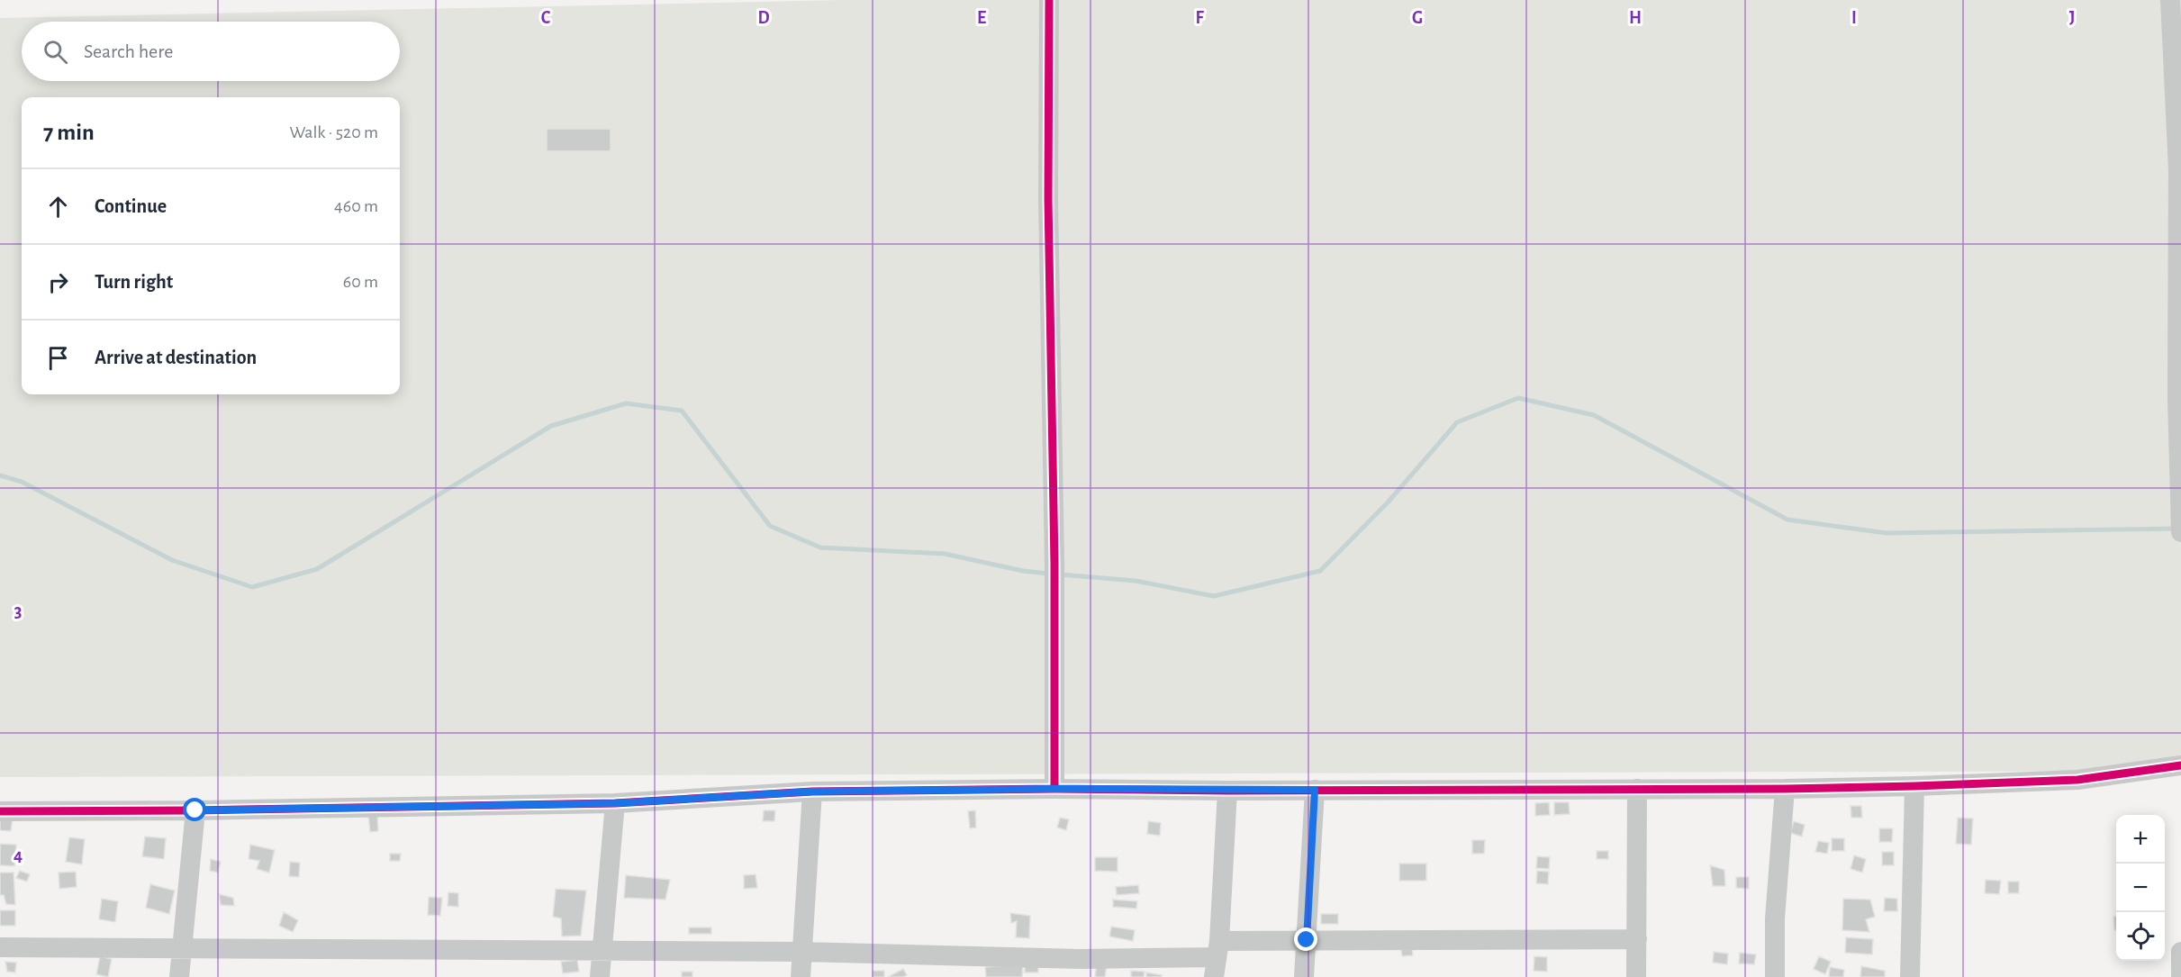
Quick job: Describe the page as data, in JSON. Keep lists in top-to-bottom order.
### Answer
{
  "page": {
    "search": "Search here",
    "heading": ["7 min", "Walk · 520 m"],
    "list": [
      ["Continue", "460 m"],
      ["Turn right", "60 m"],
      "Arrive at destination"
    ],
    "map_buttons": ["+", "−"]
  },
  "grid": {
    "columns": [
      "C",
      "D",
      "E",
      "F",
      "G",
      "H",
      "I",
      "J"
    ],
    "rows": ["3", "4"]
  }
}
